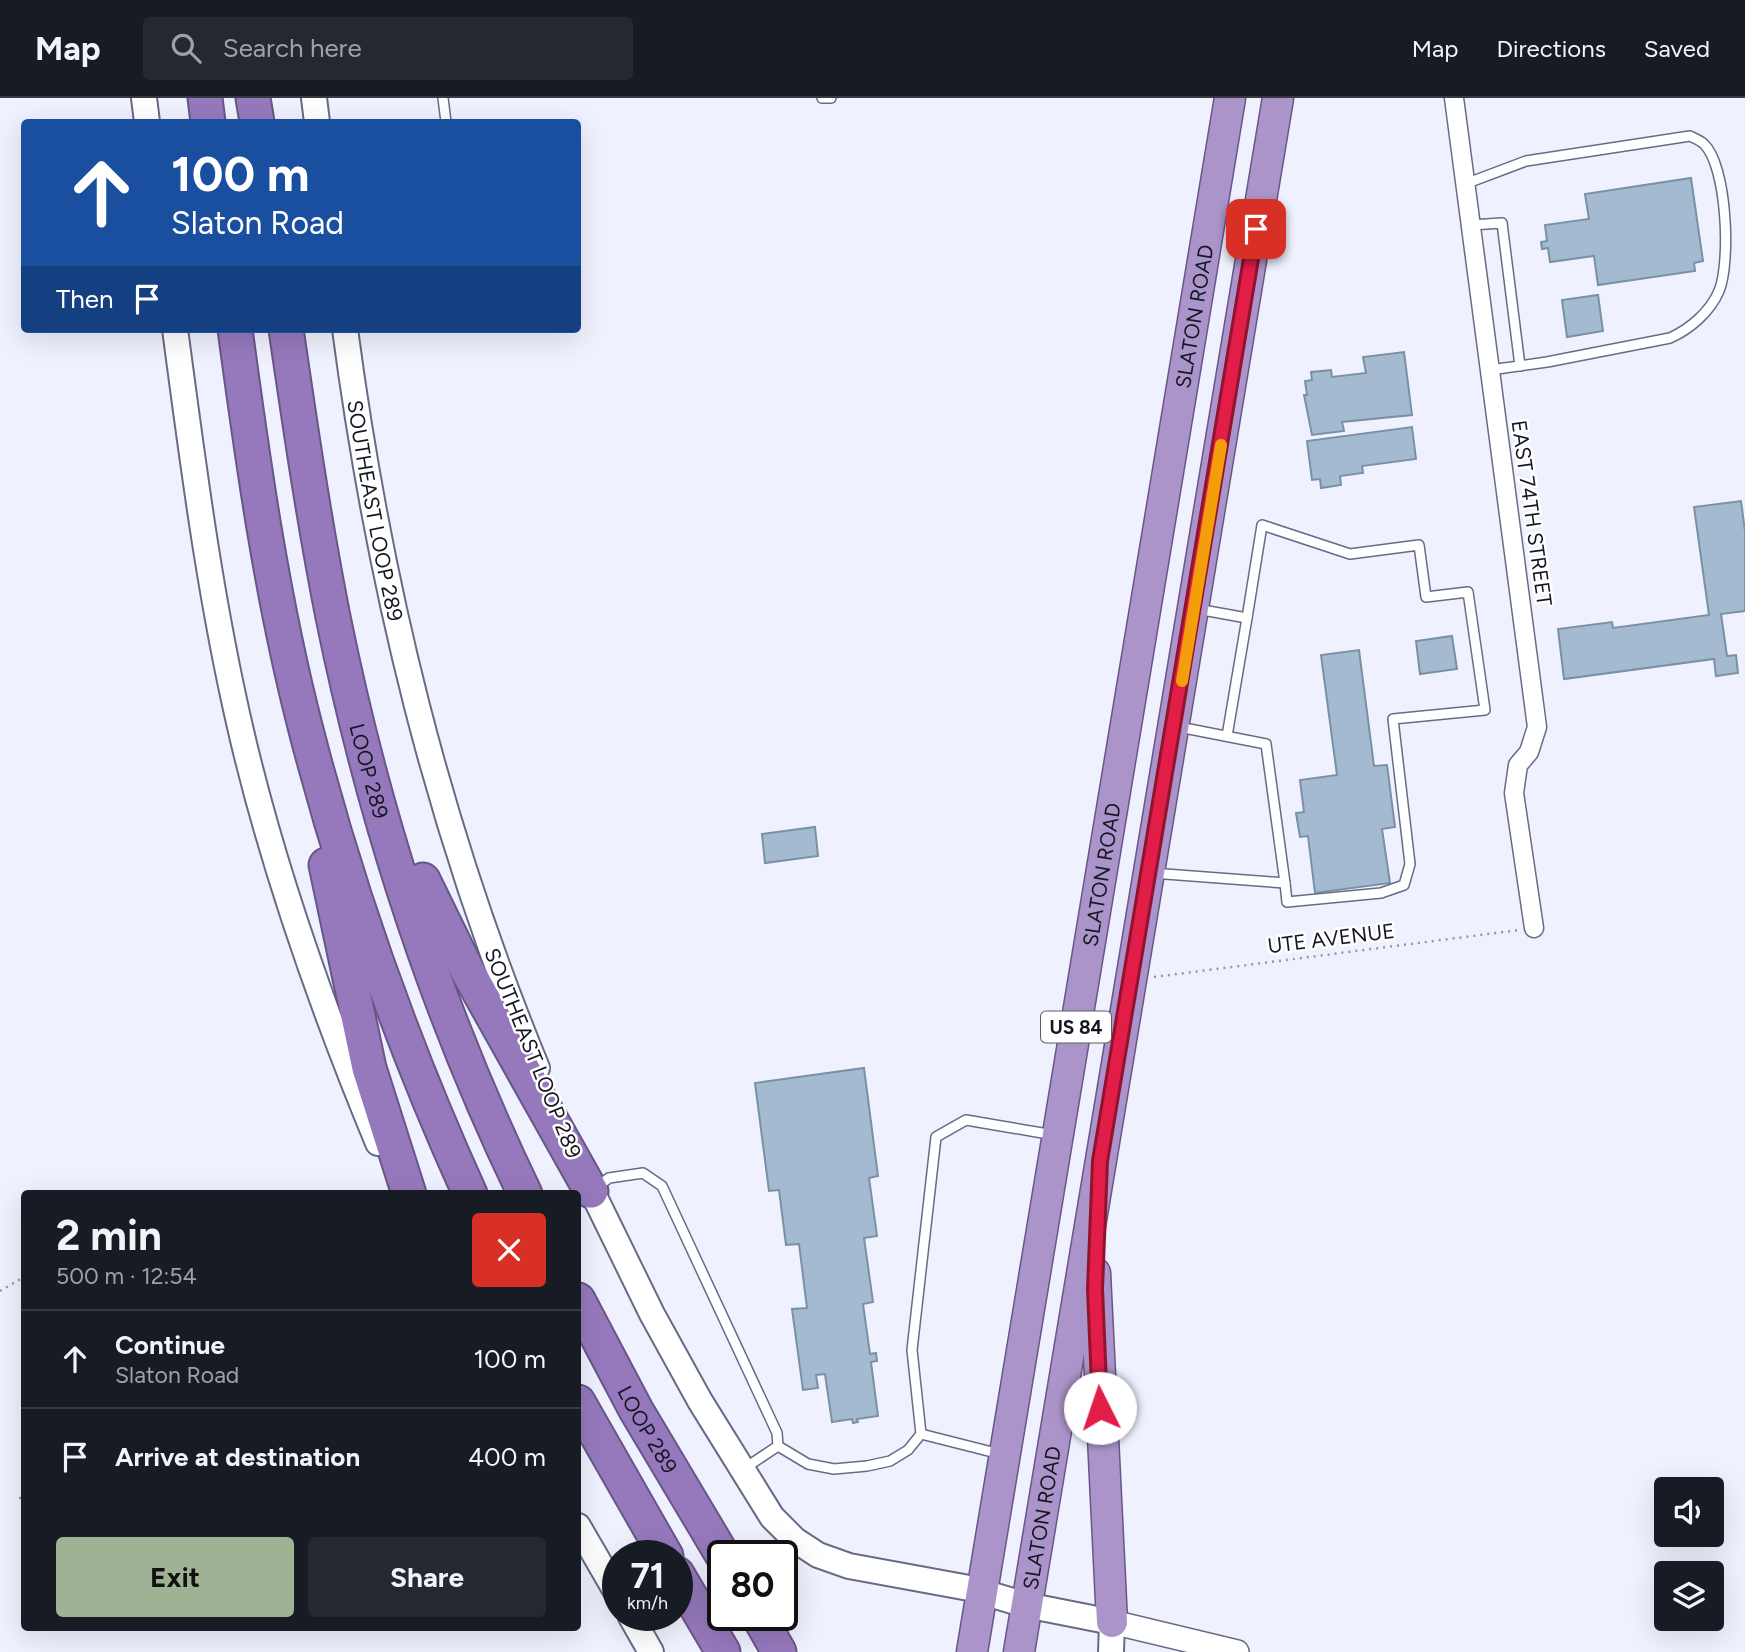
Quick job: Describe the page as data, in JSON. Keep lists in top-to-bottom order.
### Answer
{
  "streets": {
    "highway": ["SLATON ROAD", "LOOP 289", "US 84"],
    "main road": ["SOUTHEAST LOOP 289"],
    "street": ["EAST 74TH STREET"],
    "path": ["UTE AVENUE"]
  },
  "crossings": [
    ["SLATON ROAD", "SOUTHEAST LOOP 289"],
    ["SLATON ROAD", "UTE AVENUE"],
    ["EAST 74TH STREET", "UTE AVENUE"]
  ],
  "page": {
    "header": "Map",
    "search": "Search here",
    "nav": ["Map", "Directions", "Saved"],
    "turn": ["100 m", "Slaton Road"],
    "then": "Then",
    "heading": ["2 min", "500 m · 12:54"],
    "list": [
      {
        "name": "Continue",
        "note": "Slaton Road",
        "value": "100 m"
      },
      {
        "name": "Arrive at destination",
        "value": "400 m"
      }
    ],
    "buttons": ["Exit", "Share"],
    "speed": "71 km/h",
    "limit": "80"
  }
}
